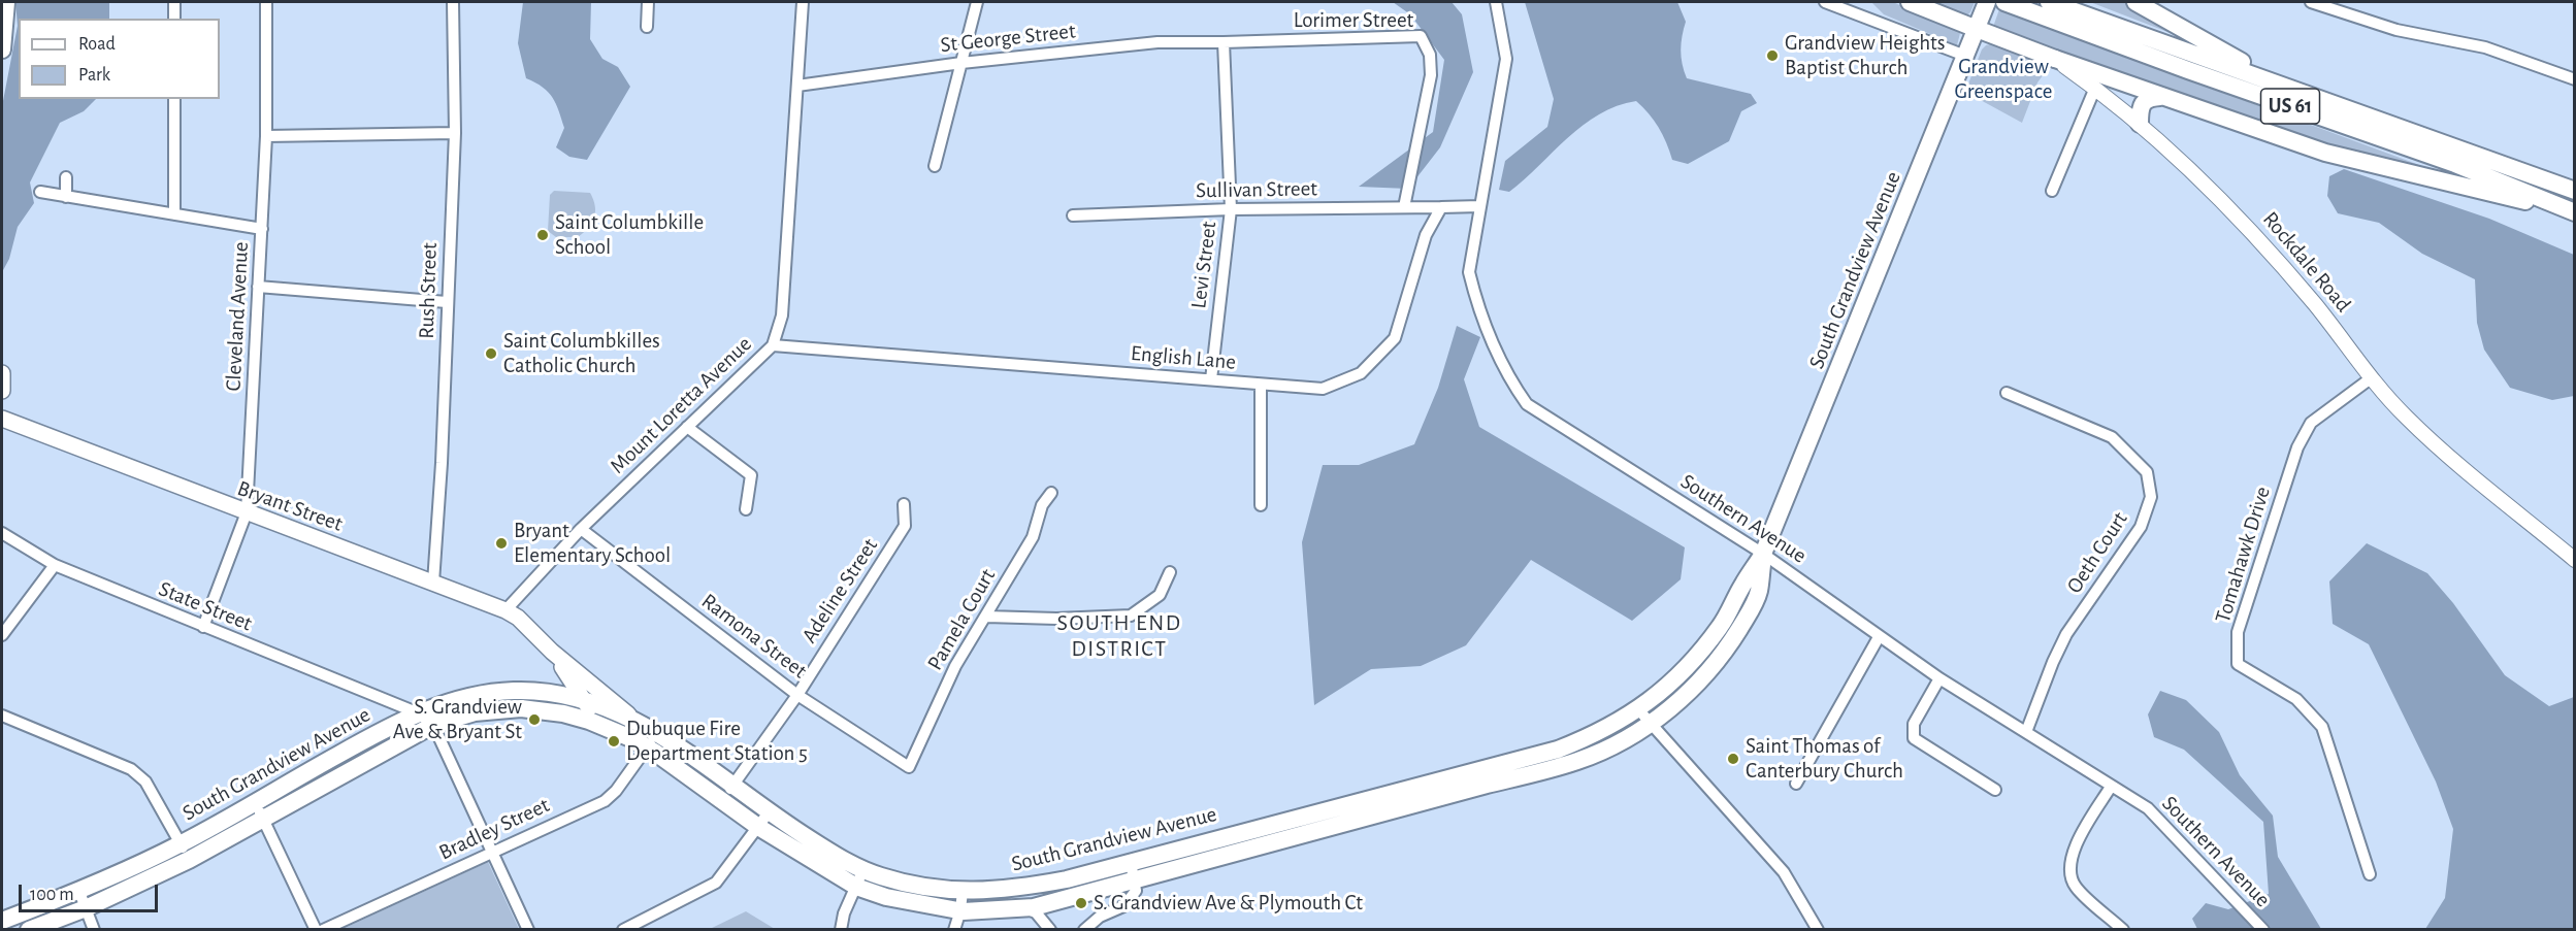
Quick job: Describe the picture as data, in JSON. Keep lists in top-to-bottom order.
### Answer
{
  "streets": {
    "main road": [
      "US 61",
      "Rockdale Road",
      "South Grandview Avenue",
      "Bryant Street"
    ],
    "street": [
      "Lorimer Street",
      "St George Street",
      "Sullivan Street",
      "Levi Street",
      "Rush Street",
      "Cleveland Avenue",
      "English Lane",
      "Mount Loretta Avenue",
      "Southern Avenue",
      "Oeth Court",
      "Tomahawk Drive",
      "Adeline Street",
      "State Street",
      "Pamela Court",
      "Ramona Street",
      "Bradley Street"
    ]
  },
  "crossings": [
    ["Lorimer Street", "St George Street"],
    ["Lorimer Street", "Sullivan Street"],
    ["Lorimer Street", "Levi Street"],
    ["St George Street", "Levi Street"],
    ["St George Street", "Mount Loretta Avenue"],
    ["Sullivan Street", "Levi Street"],
    ["Sullivan Street", "English Lane"],
    ["Rockdale Road", "South Grandview Avenue"],
    ["Rockdale Road", "Tomahawk Drive"],
    ["Levi Street", "English Lane"],
    ["South Grandview Avenue", "Southern Avenue"],
    ["South Grandview Avenue", "Adeline Street"],
    ["South Grandview Avenue", "State Street"],
    ["South Grandview Avenue", "Bradley Street"],
    ["Rush Street", "Bryant Street"],
    ["Cleveland Avenue", "Bryant Street"],
    ["Cleveland Avenue", "State Street"],
    ["English Lane", "Mount Loretta Avenue"],
    ["Mount Loretta Avenue", "Bryant Street"],
    ["Mount Loretta Avenue", "Ramona Street"],
    ["Southern Avenue", "Oeth Court"],
    ["Adeline Street", "Ramona Street"],
    ["Pamela Court", "Ramona Street"]
  ],
  "districts": ["SOUTH END DISTRICT"],
  "parks": ["Grandview Greenspace"],
  "places": [
    "Grandview Heights Baptist Church",
    "Saint Columbkille School",
    "Saint Columbkilles Catholic Church",
    "Bryant Elementary School",
    "S. Grandview Ave & Bryant St",
    "Dubuque Fire Department Station 5",
    "Saint Thomas of Canterbury Church",
    "S. Grandview Ave & Plymouth Ct"
  ],
  "legend": ["Road", "Park"],
  "scale_bar": "100 m"
}
